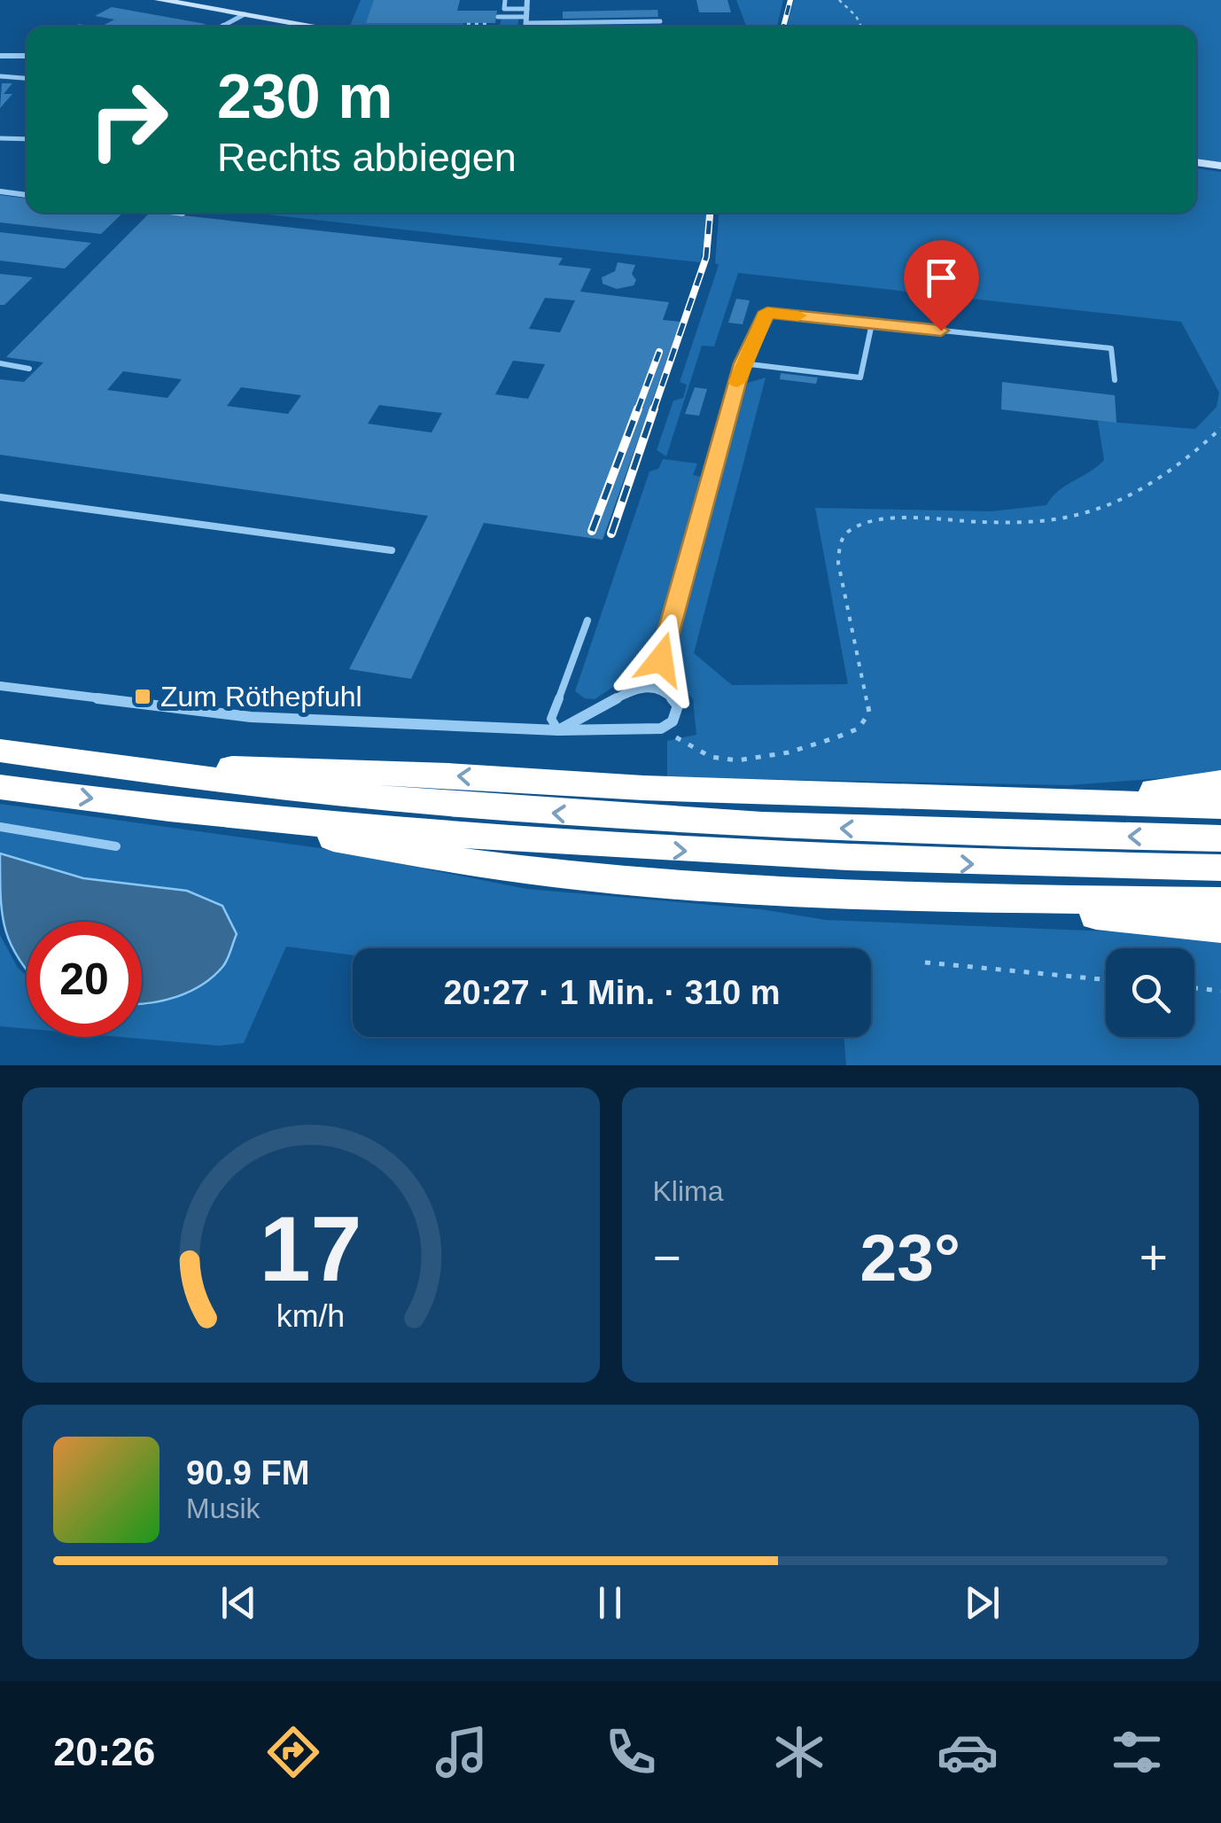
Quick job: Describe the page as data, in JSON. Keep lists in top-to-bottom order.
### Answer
{
  "places": {
    "transit": ["Zum Röthepfuhl"]
  },
  "page": {
    "turn": ["230 m", "Rechts abbiegen"],
    "limit": "20",
    "trip": "20:27 · 1 Min. · 310 m",
    "tile": "Klima",
    "heat": ["−", "23°", "+"],
    "song": ["90.9 FM", "Musik"],
    "tabs": "20:26",
    "gauge": ["17", "km/h"]
  }
}
